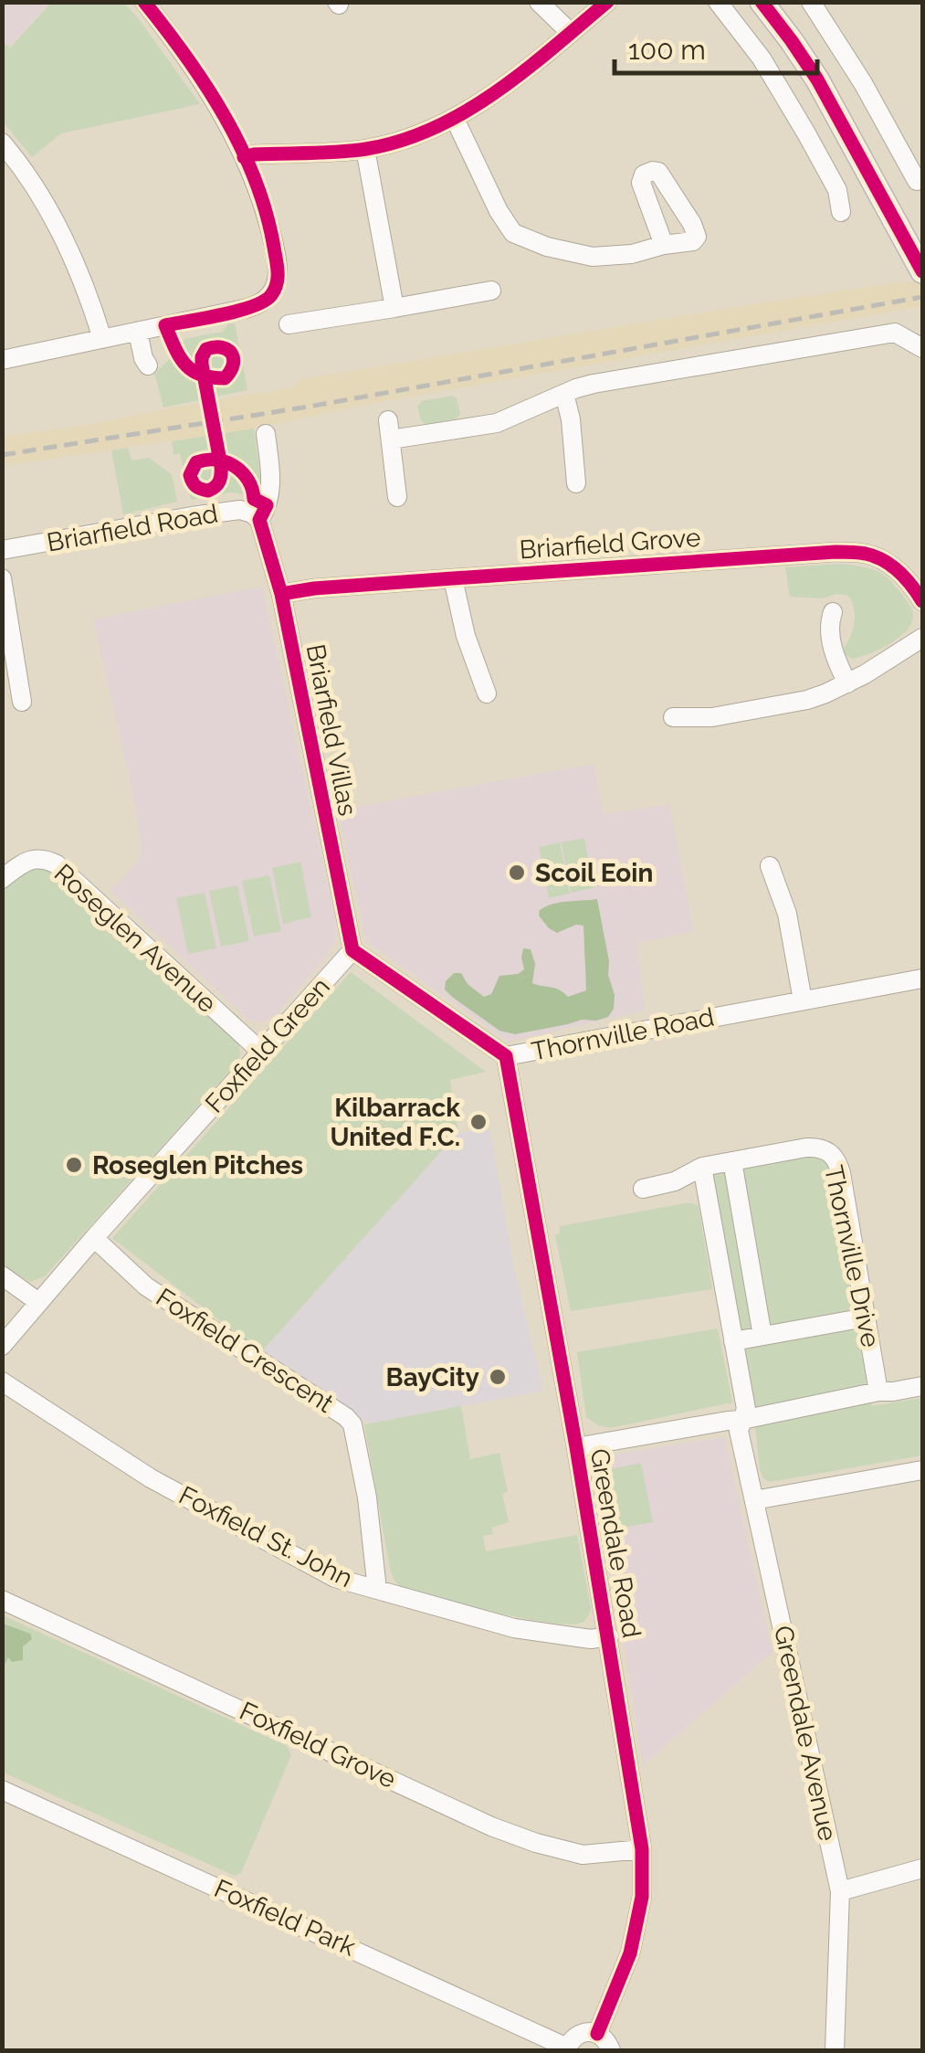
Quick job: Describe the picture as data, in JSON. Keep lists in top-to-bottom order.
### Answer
{
  "streets": {
    "street": [
      "Briarfield Road",
      "Briarfield Grove",
      "Briarfield Villas",
      "Roseglen Avenue",
      "Thornville Road",
      "Foxfield Green",
      "Thornville Drive",
      "Foxfield Crescent",
      "Foxfield St. John",
      "Greendale Road",
      "Greendale Avenue",
      "Foxfield Grove",
      "Foxfield Park"
    ]
  },
  "crossings": [
    ["Briarfield Road", "Briarfield Villas"],
    ["Briarfield Grove", "Briarfield Villas"],
    ["Briarfield Villas", "Thornville Road"],
    ["Briarfield Villas", "Foxfield Green"],
    ["Roseglen Avenue", "Foxfield Green"],
    ["Thornville Road", "Foxfield Green"],
    ["Thornville Road", "Greendale Road"],
    ["Foxfield Green", "Foxfield Crescent"],
    ["Thornville Drive", "Greendale Avenue"],
    ["Foxfield Crescent", "Foxfield St. John"],
    ["Foxfield St. John", "Greendale Road"],
    ["Greendale Road", "Foxfield Grove"]
  ],
  "places": [
    "Scoil Eoin",
    "Kilbarrack United F.C.",
    "Roseglen Pitches",
    "BayCity"
  ],
  "scale_bar": "100 m"
}
